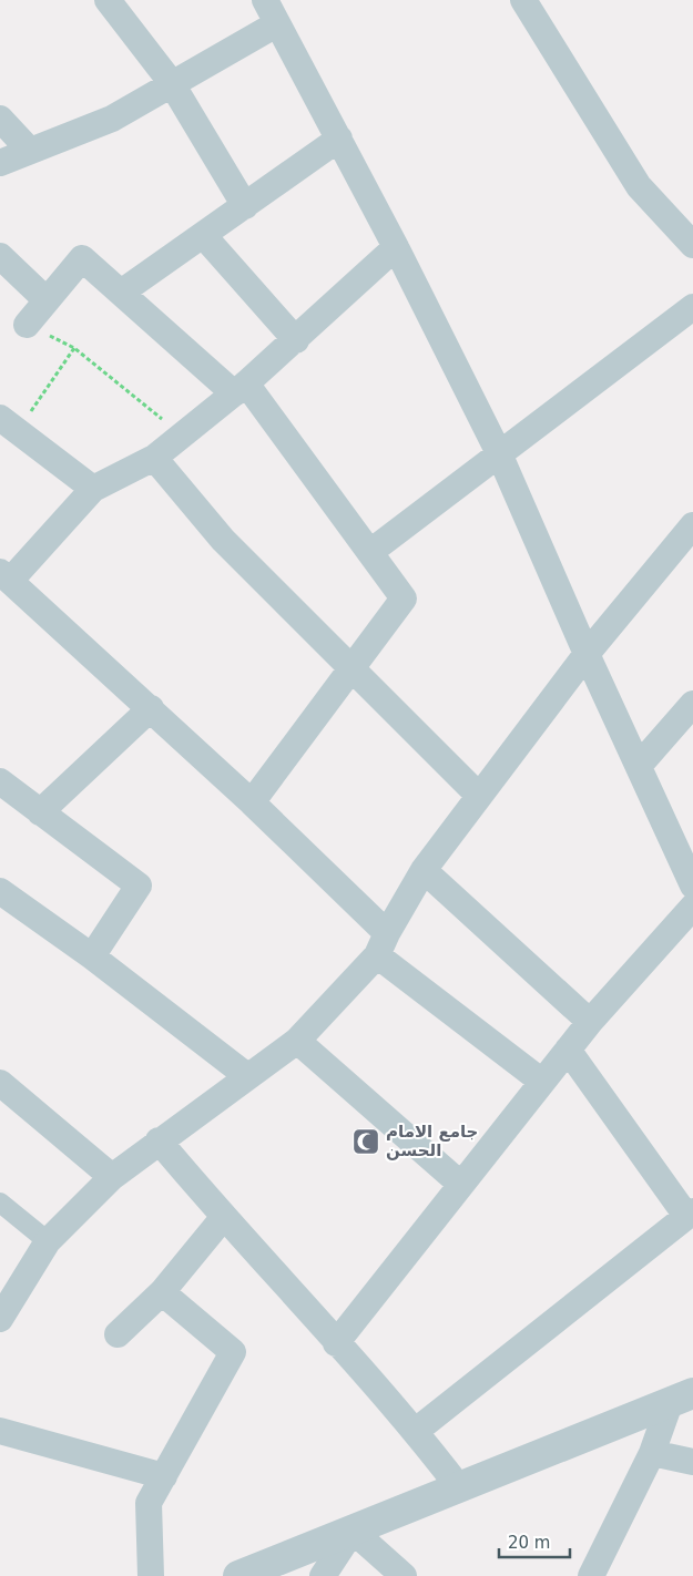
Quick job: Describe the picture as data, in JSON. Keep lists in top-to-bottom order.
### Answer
{
  "places": {
    "mosque": ["جامع الامام الحسن"]
  },
  "scale_bar": "20 m"
}
